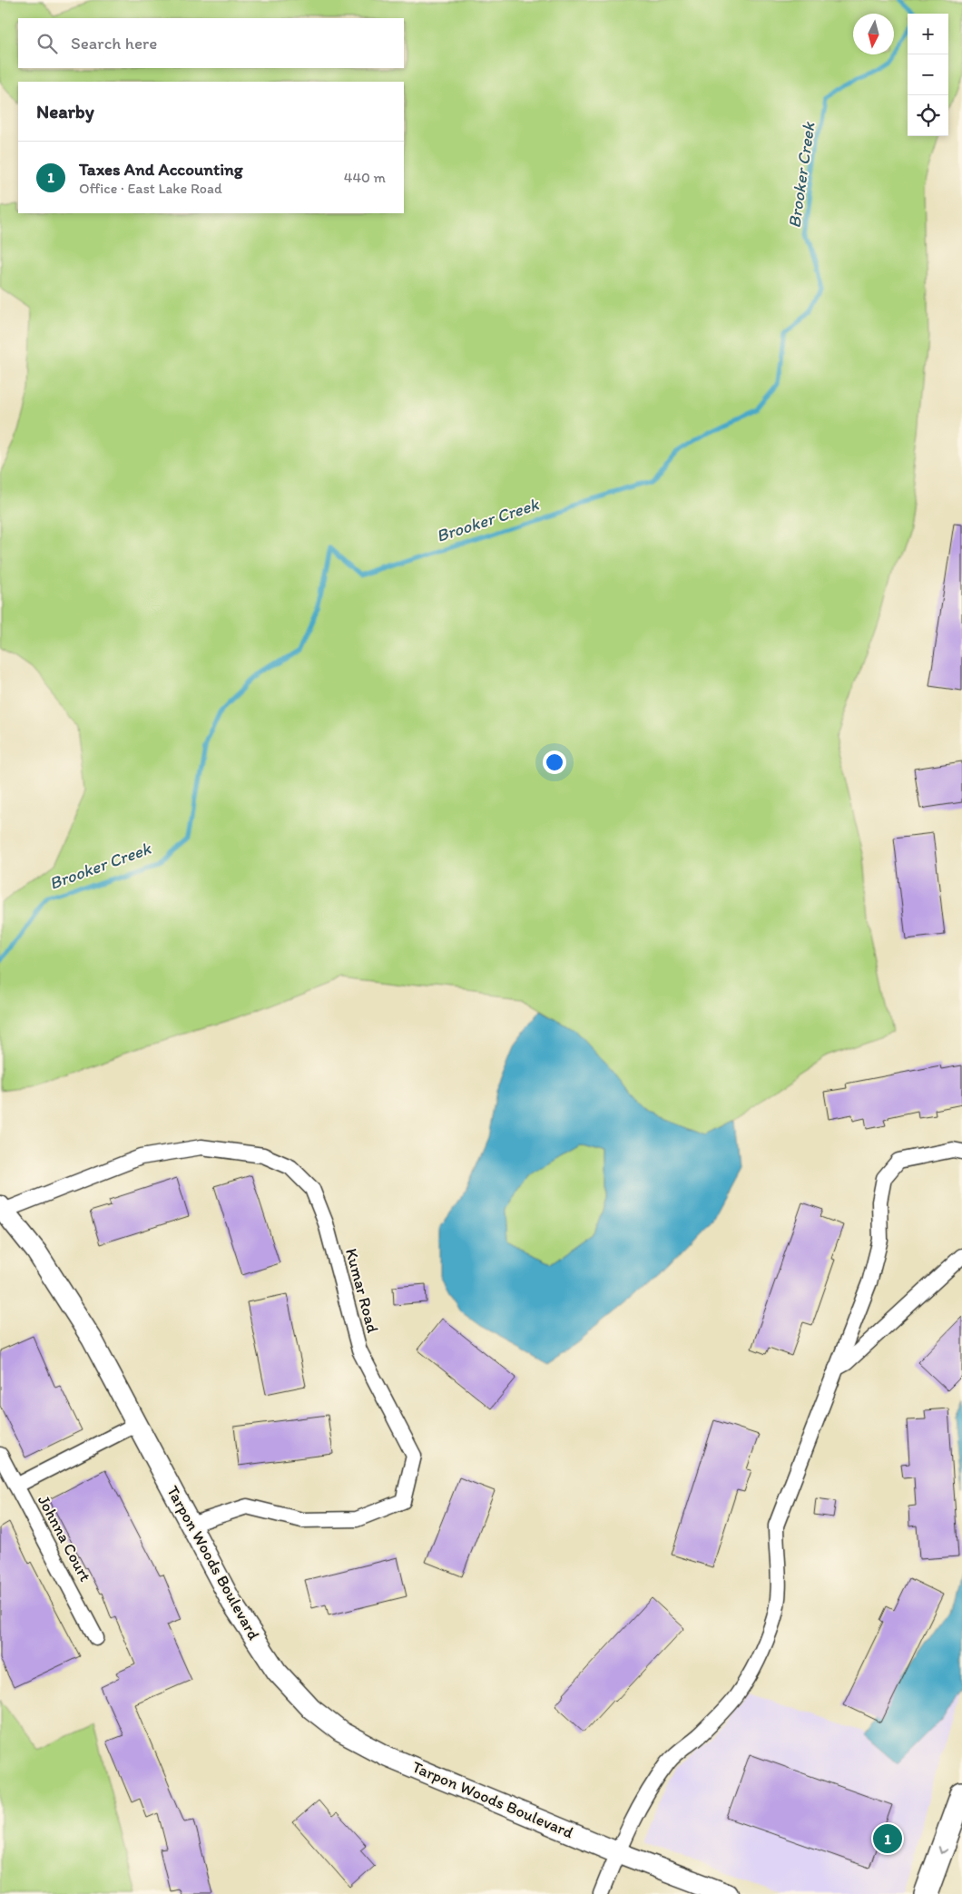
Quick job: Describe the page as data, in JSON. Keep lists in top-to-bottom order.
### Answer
{
  "streets": {
    "street": ["Kumar Road", "Johnna Court", "Tarpon Woods Boulevard"]
  },
  "crossings": [
    ["Kumar Road", "Tarpon Woods Boulevard"]
  ],
  "water": ["Brooker Creek"],
  "north": "bottom",
  "page": {
    "map_buttons": ["+", "−"],
    "search": "Search here",
    "heading": "Nearby",
    "list": [
      {
        "mark": "1",
        "name": "Taxes And Accounting",
        "note": "Office · East Lake Road",
        "value": "440 m"
      }
    ],
    "pins": "1"
  }
}
